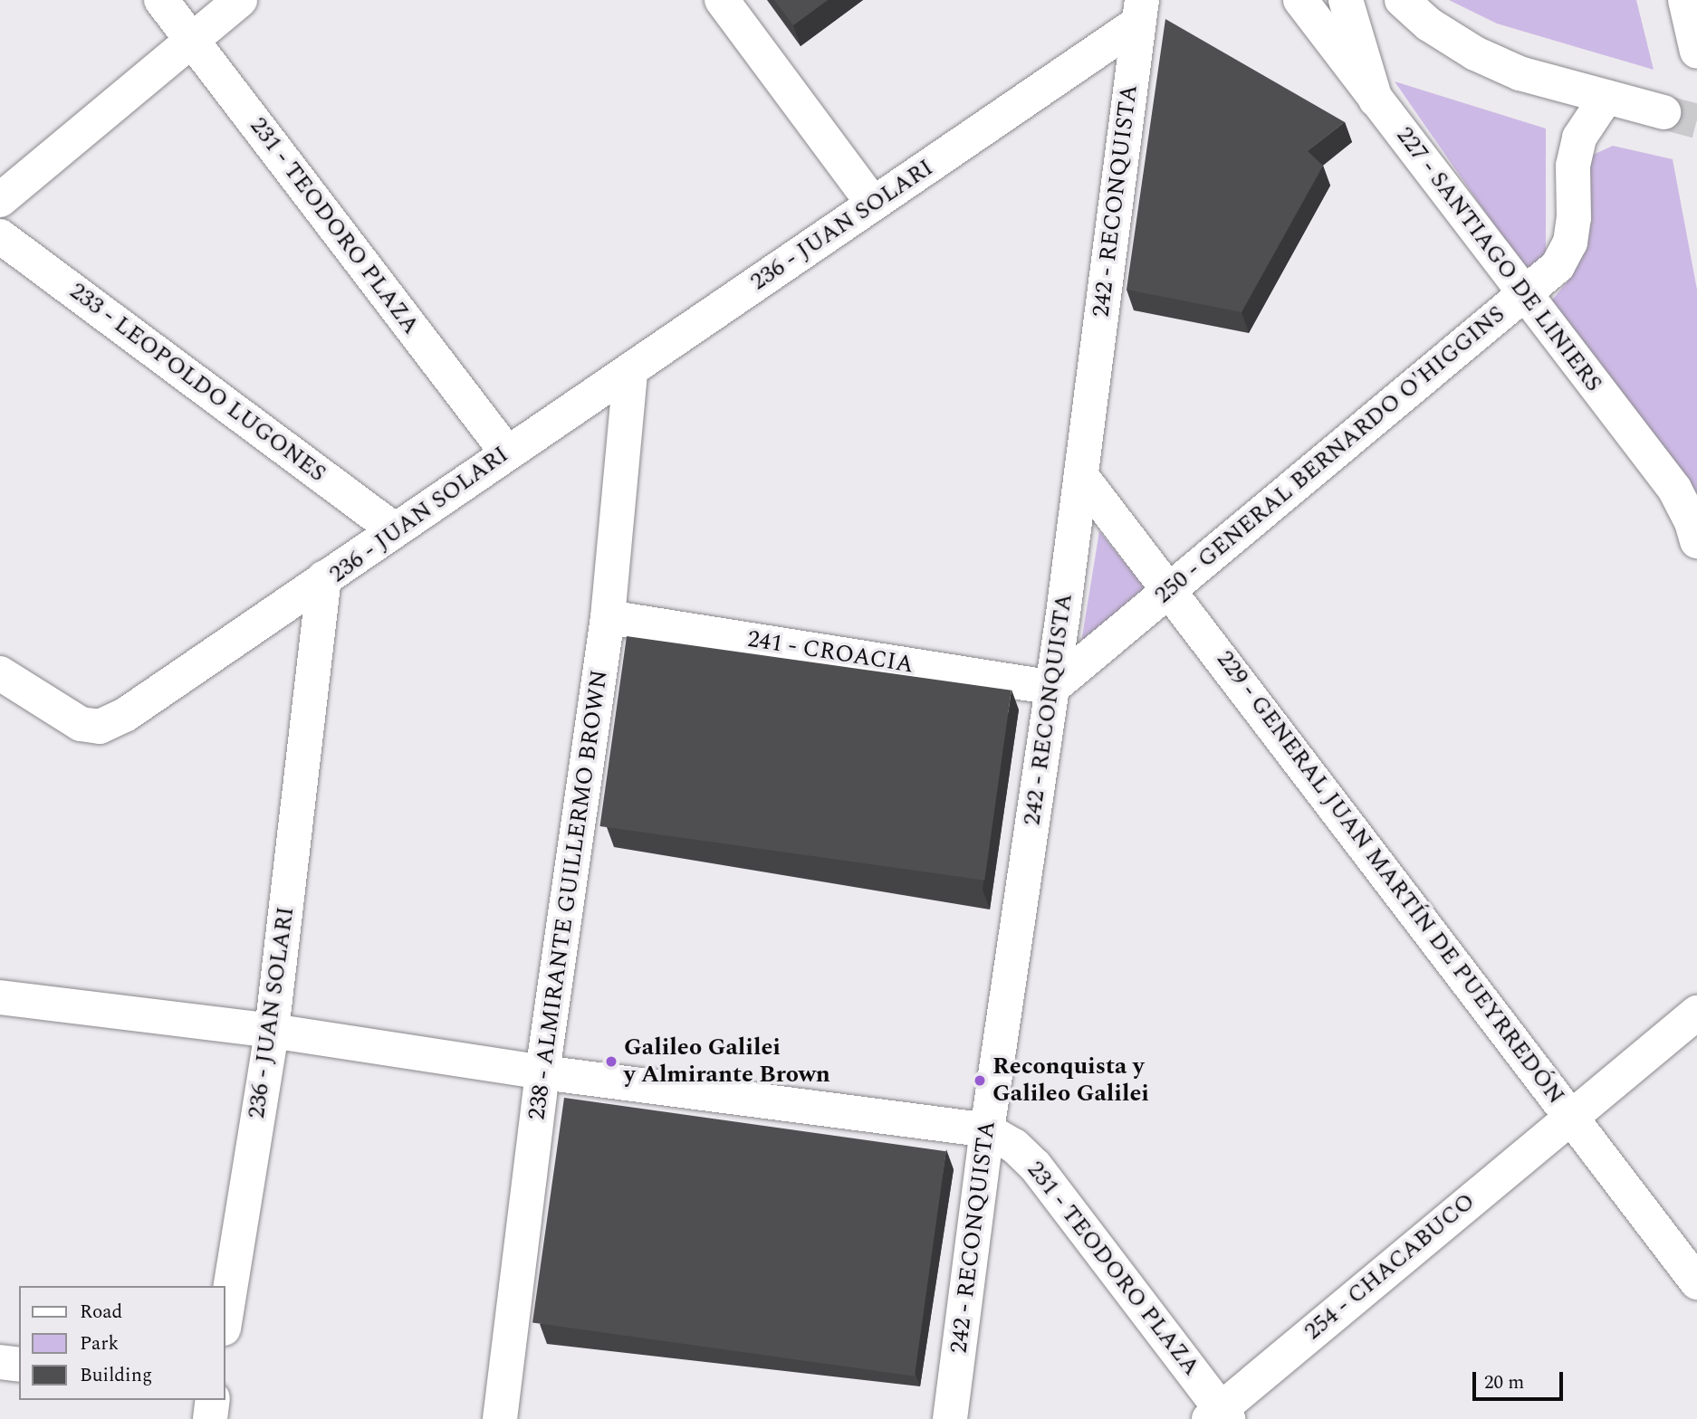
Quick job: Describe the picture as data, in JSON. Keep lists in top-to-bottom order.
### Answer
{
  "streets": {
    "main road": [
      "242 - RECONQUISTA",
      "236 - JUAN SOLARI",
      "231 - TEODORO PLAZA",
      "227 - SANTIAGO DE LINIERS",
      "233 - LEOPOLDO LUGONES",
      "250 - GENERAL BERNARDO O'HIGGINS",
      "241 - CROACIA",
      "229 - GENERAL JUAN MARTÍN DE PUEYRREDÓN",
      "238 - ALMIRANTE GUILLERMO BROWN",
      "254 - CHACABUCO"
    ]
  },
  "crossings": [
    ["242 - RECONQUISTA", "236 - JUAN SOLARI"],
    ["242 - RECONQUISTA", "231 - TEODORO PLAZA"],
    ["242 - RECONQUISTA", "250 - GENERAL BERNARDO O'HIGGINS"],
    ["242 - RECONQUISTA", "241 - CROACIA"],
    ["242 - RECONQUISTA", "229 - GENERAL JUAN MARTÍN DE PUEYRREDÓN"],
    ["236 - JUAN SOLARI", "231 - TEODORO PLAZA"],
    ["236 - JUAN SOLARI", "233 - LEOPOLDO LUGONES"],
    ["236 - JUAN SOLARI", "238 - ALMIRANTE GUILLERMO BROWN"],
    ["231 - TEODORO PLAZA", "254 - CHACABUCO"],
    ["227 - SANTIAGO DE LINIERS", "250 - GENERAL BERNARDO O'HIGGINS"],
    ["250 - GENERAL BERNARDO O'HIGGINS", "241 - CROACIA"],
    ["250 - GENERAL BERNARDO O'HIGGINS", "229 - GENERAL JUAN MARTÍN DE PUEYRREDÓN"],
    ["241 - CROACIA", "238 - ALMIRANTE GUILLERMO BROWN"],
    ["229 - GENERAL JUAN MARTÍN DE PUEYRREDÓN", "254 - CHACABUCO"]
  ],
  "places": ["Galileo Galilei y Almirante Brown", "Reconquista y Galileo Galilei"],
  "legend": ["Road", "Park", "Building"],
  "scale_bar": "20 m"
}
